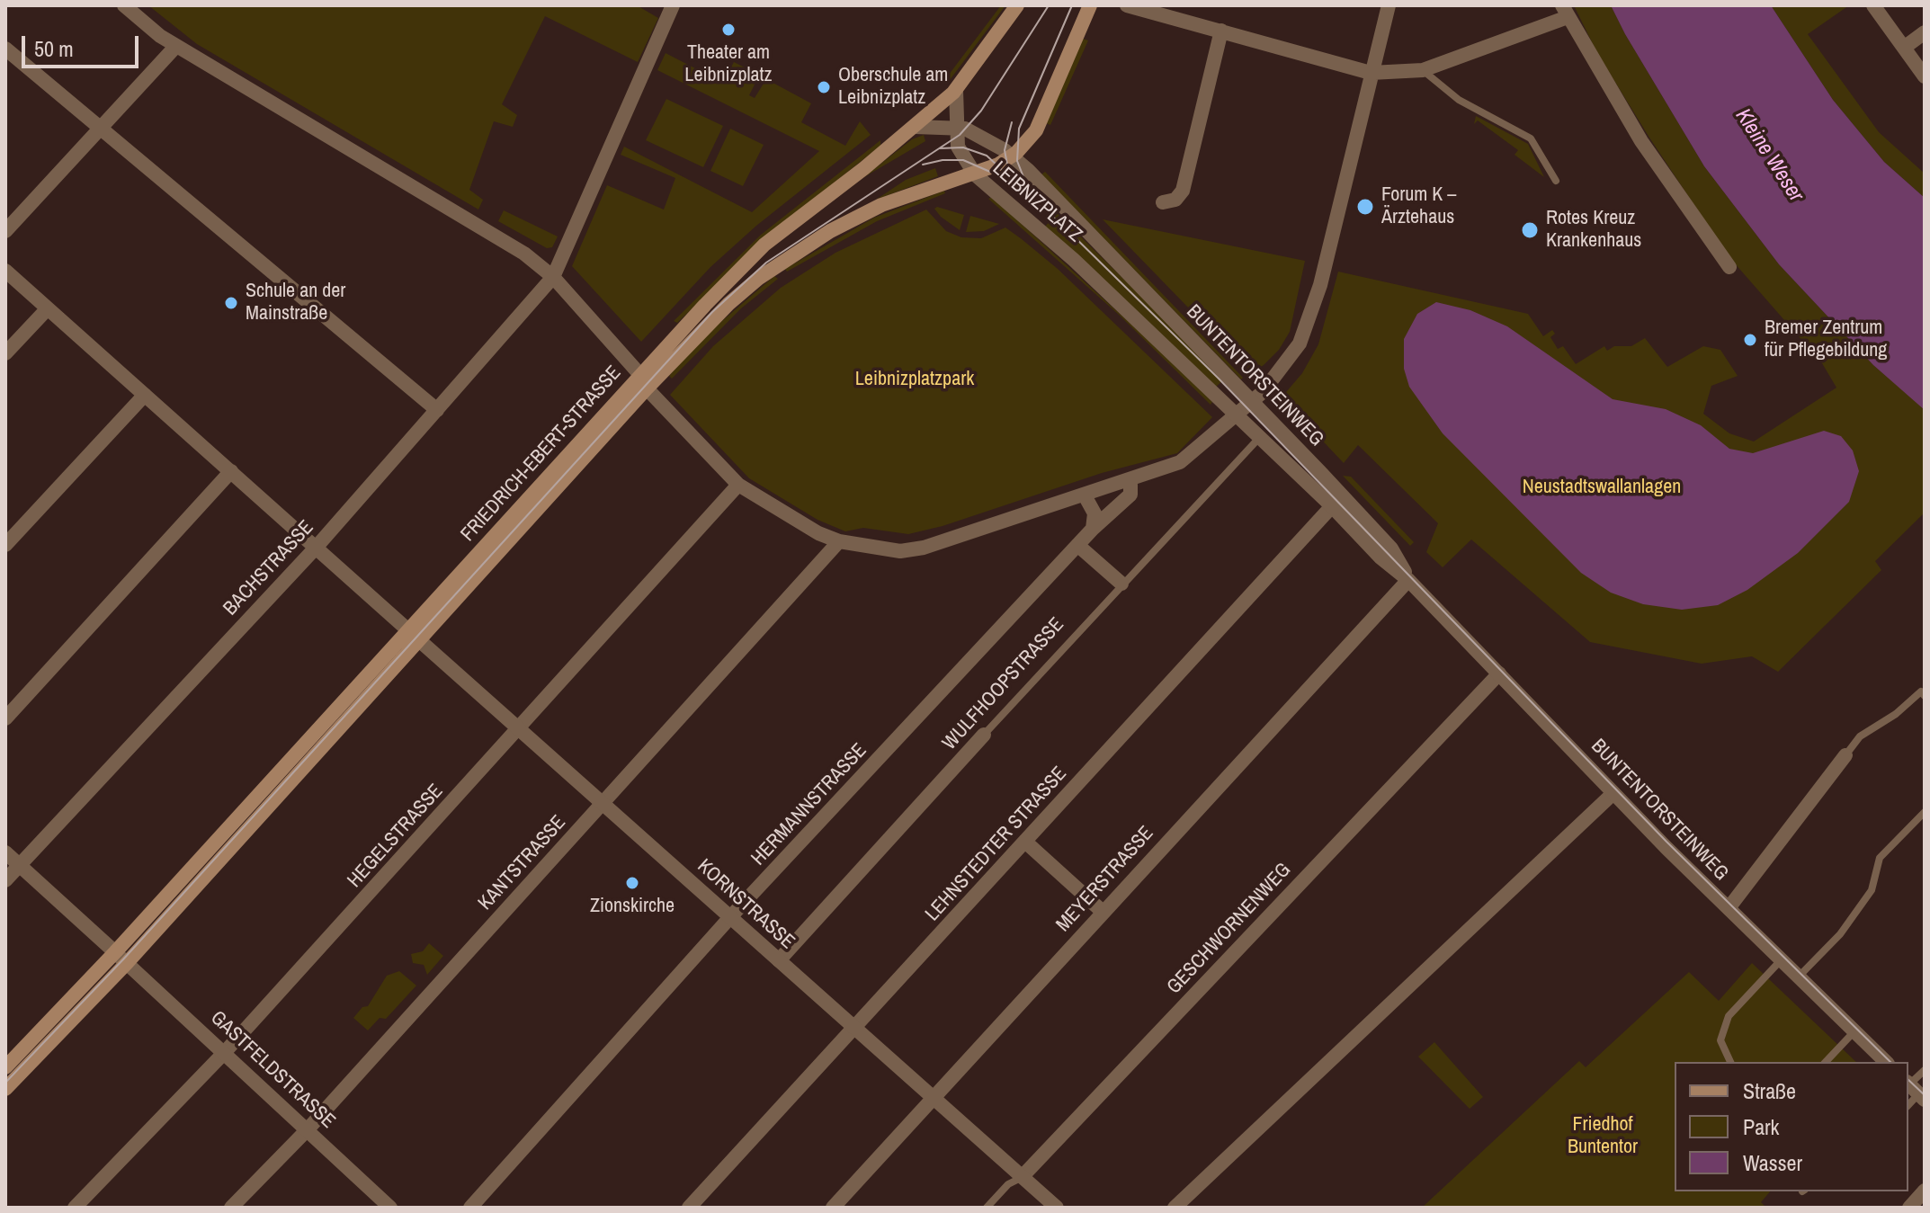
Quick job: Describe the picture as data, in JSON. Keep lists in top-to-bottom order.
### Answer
{
  "streets": {
    "main road": ["LEIBNIZPLATZ", "FRIEDRICH-EBERT-STRASSE"],
    "street": [
      "BUNTENTORSTEINWEG",
      "BACHSTRASSE",
      "WULFHOOPSTRASSE",
      "HERMANNSTRASSE",
      "HEGELSTRASSE",
      "LEHNSTEDTER STRASSE",
      "KANTSTRASSE",
      "MEYERSTRASSE",
      "KORNSTRASSE",
      "GESCHWORNENWEG",
      "GASTFELDSTRASSE"
    ]
  },
  "crossings": [
    ["LEIBNIZPLATZ", "BUNTENTORSTEINWEG"],
    ["LEIBNIZPLATZ", "FRIEDRICH-EBERT-STRASSE"],
    ["BUNTENTORSTEINWEG", "WULFHOOPSTRASSE"],
    ["BUNTENTORSTEINWEG", "LEHNSTEDTER STRASSE"],
    ["BUNTENTORSTEINWEG", "MEYERSTRASSE"],
    ["BUNTENTORSTEINWEG", "GESCHWORNENWEG"],
    ["FRIEDRICH-EBERT-STRASSE", "KORNSTRASSE"],
    ["FRIEDRICH-EBERT-STRASSE", "GASTFELDSTRASSE"],
    ["BACHSTRASSE", "KORNSTRASSE"],
    ["WULFHOOPSTRASSE", "KORNSTRASSE"],
    ["HERMANNSTRASSE", "KORNSTRASSE"],
    ["HEGELSTRASSE", "KORNSTRASSE"],
    ["HEGELSTRASSE", "GASTFELDSTRASSE"],
    ["LEHNSTEDTER STRASSE", "KORNSTRASSE"],
    ["KANTSTRASSE", "KORNSTRASSE"],
    ["KANTSTRASSE", "GASTFELDSTRASSE"],
    ["MEYERSTRASSE", "KORNSTRASSE"],
    ["KORNSTRASSE", "GESCHWORNENWEG"]
  ],
  "water": ["Kleine Weser"],
  "parks": ["Leibnizplatzpark", "Neustadtswallanlagen", "Friedhof Buntentor"],
  "places": [
    "Theater am Leibnizplatz",
    "Oberschule am Leibnizplatz",
    "Forum K – Ärztehaus",
    "Rotes Kreuz Krankenhaus",
    "Schule an der Mainstraße",
    "Bremer Zentrum für Pflegebildung",
    "Zionskirche"
  ],
  "legend": ["Straße", "Park", "Wasser"],
  "scale_bar": "50 m"
}
